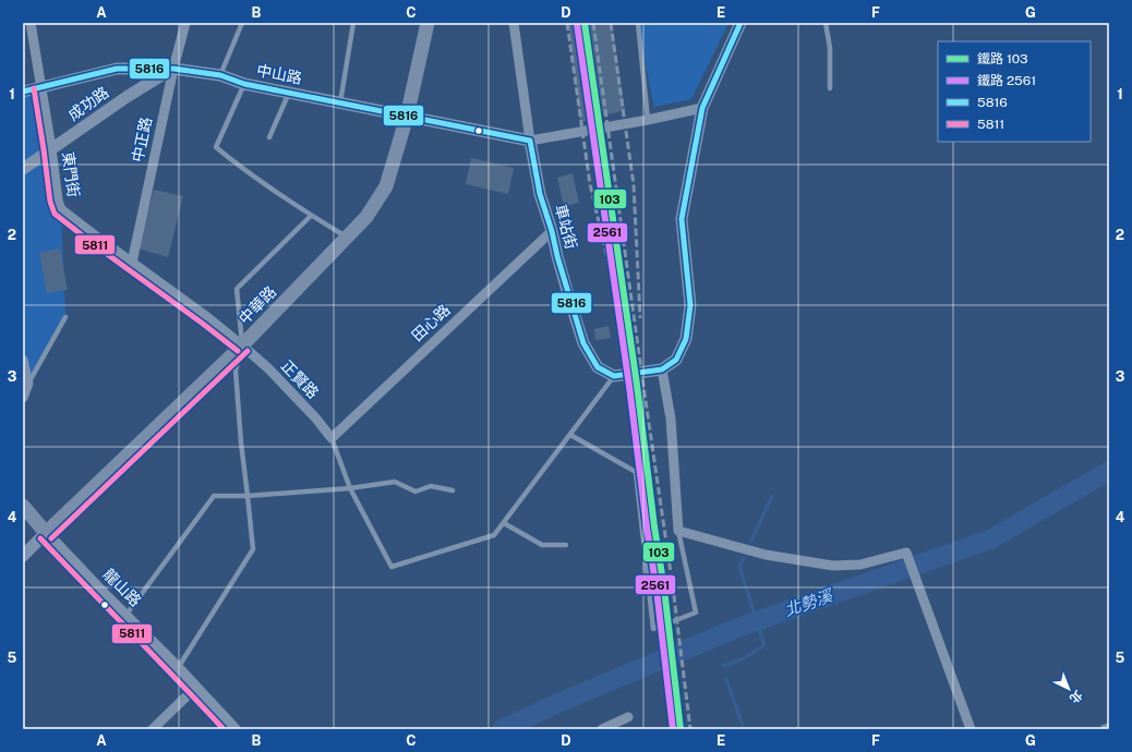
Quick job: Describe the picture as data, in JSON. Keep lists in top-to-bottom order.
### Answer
{
  "streets": {
    "main road": ["中華路", "龍山路"],
    "street": [
      "中山路",
      "成功路",
      "中正路",
      "東門街",
      "車站街",
      "田心路",
      "正賢路"
    ]
  },
  "crossings": [
    ["中山路", "成功路"],
    ["中山路", "中正路"],
    ["中山路", "東門街"],
    ["中山路", "車站街"],
    ["中山路", "中華路"],
    ["成功路", "中正路"],
    ["成功路", "東門街"],
    ["中正路", "東門街"],
    ["東門街", "中華路"],
    ["東門街", "正賢路"],
    ["車站街", "田心路"],
    ["中華路", "正賢路"],
    ["中華路", "龍山路"],
    ["田心路", "正賢路"]
  ],
  "water": ["北勢溪"],
  "lines": [
    "rail line 103",
    "transit line 5816",
    "rail line 2561",
    "transit line 5811"
  ],
  "legend": [
    "鐵路 103",
    "鐵路 2561",
    "5816",
    "5811"
  ],
  "north": "bottom right",
  "grid": {
    "columns": [
      "A",
      "B",
      "C",
      "D",
      "E",
      "F",
      "G"
    ],
    "rows": [
      "1",
      "2",
      "3",
      "4",
      "5"
    ]
  }
}
